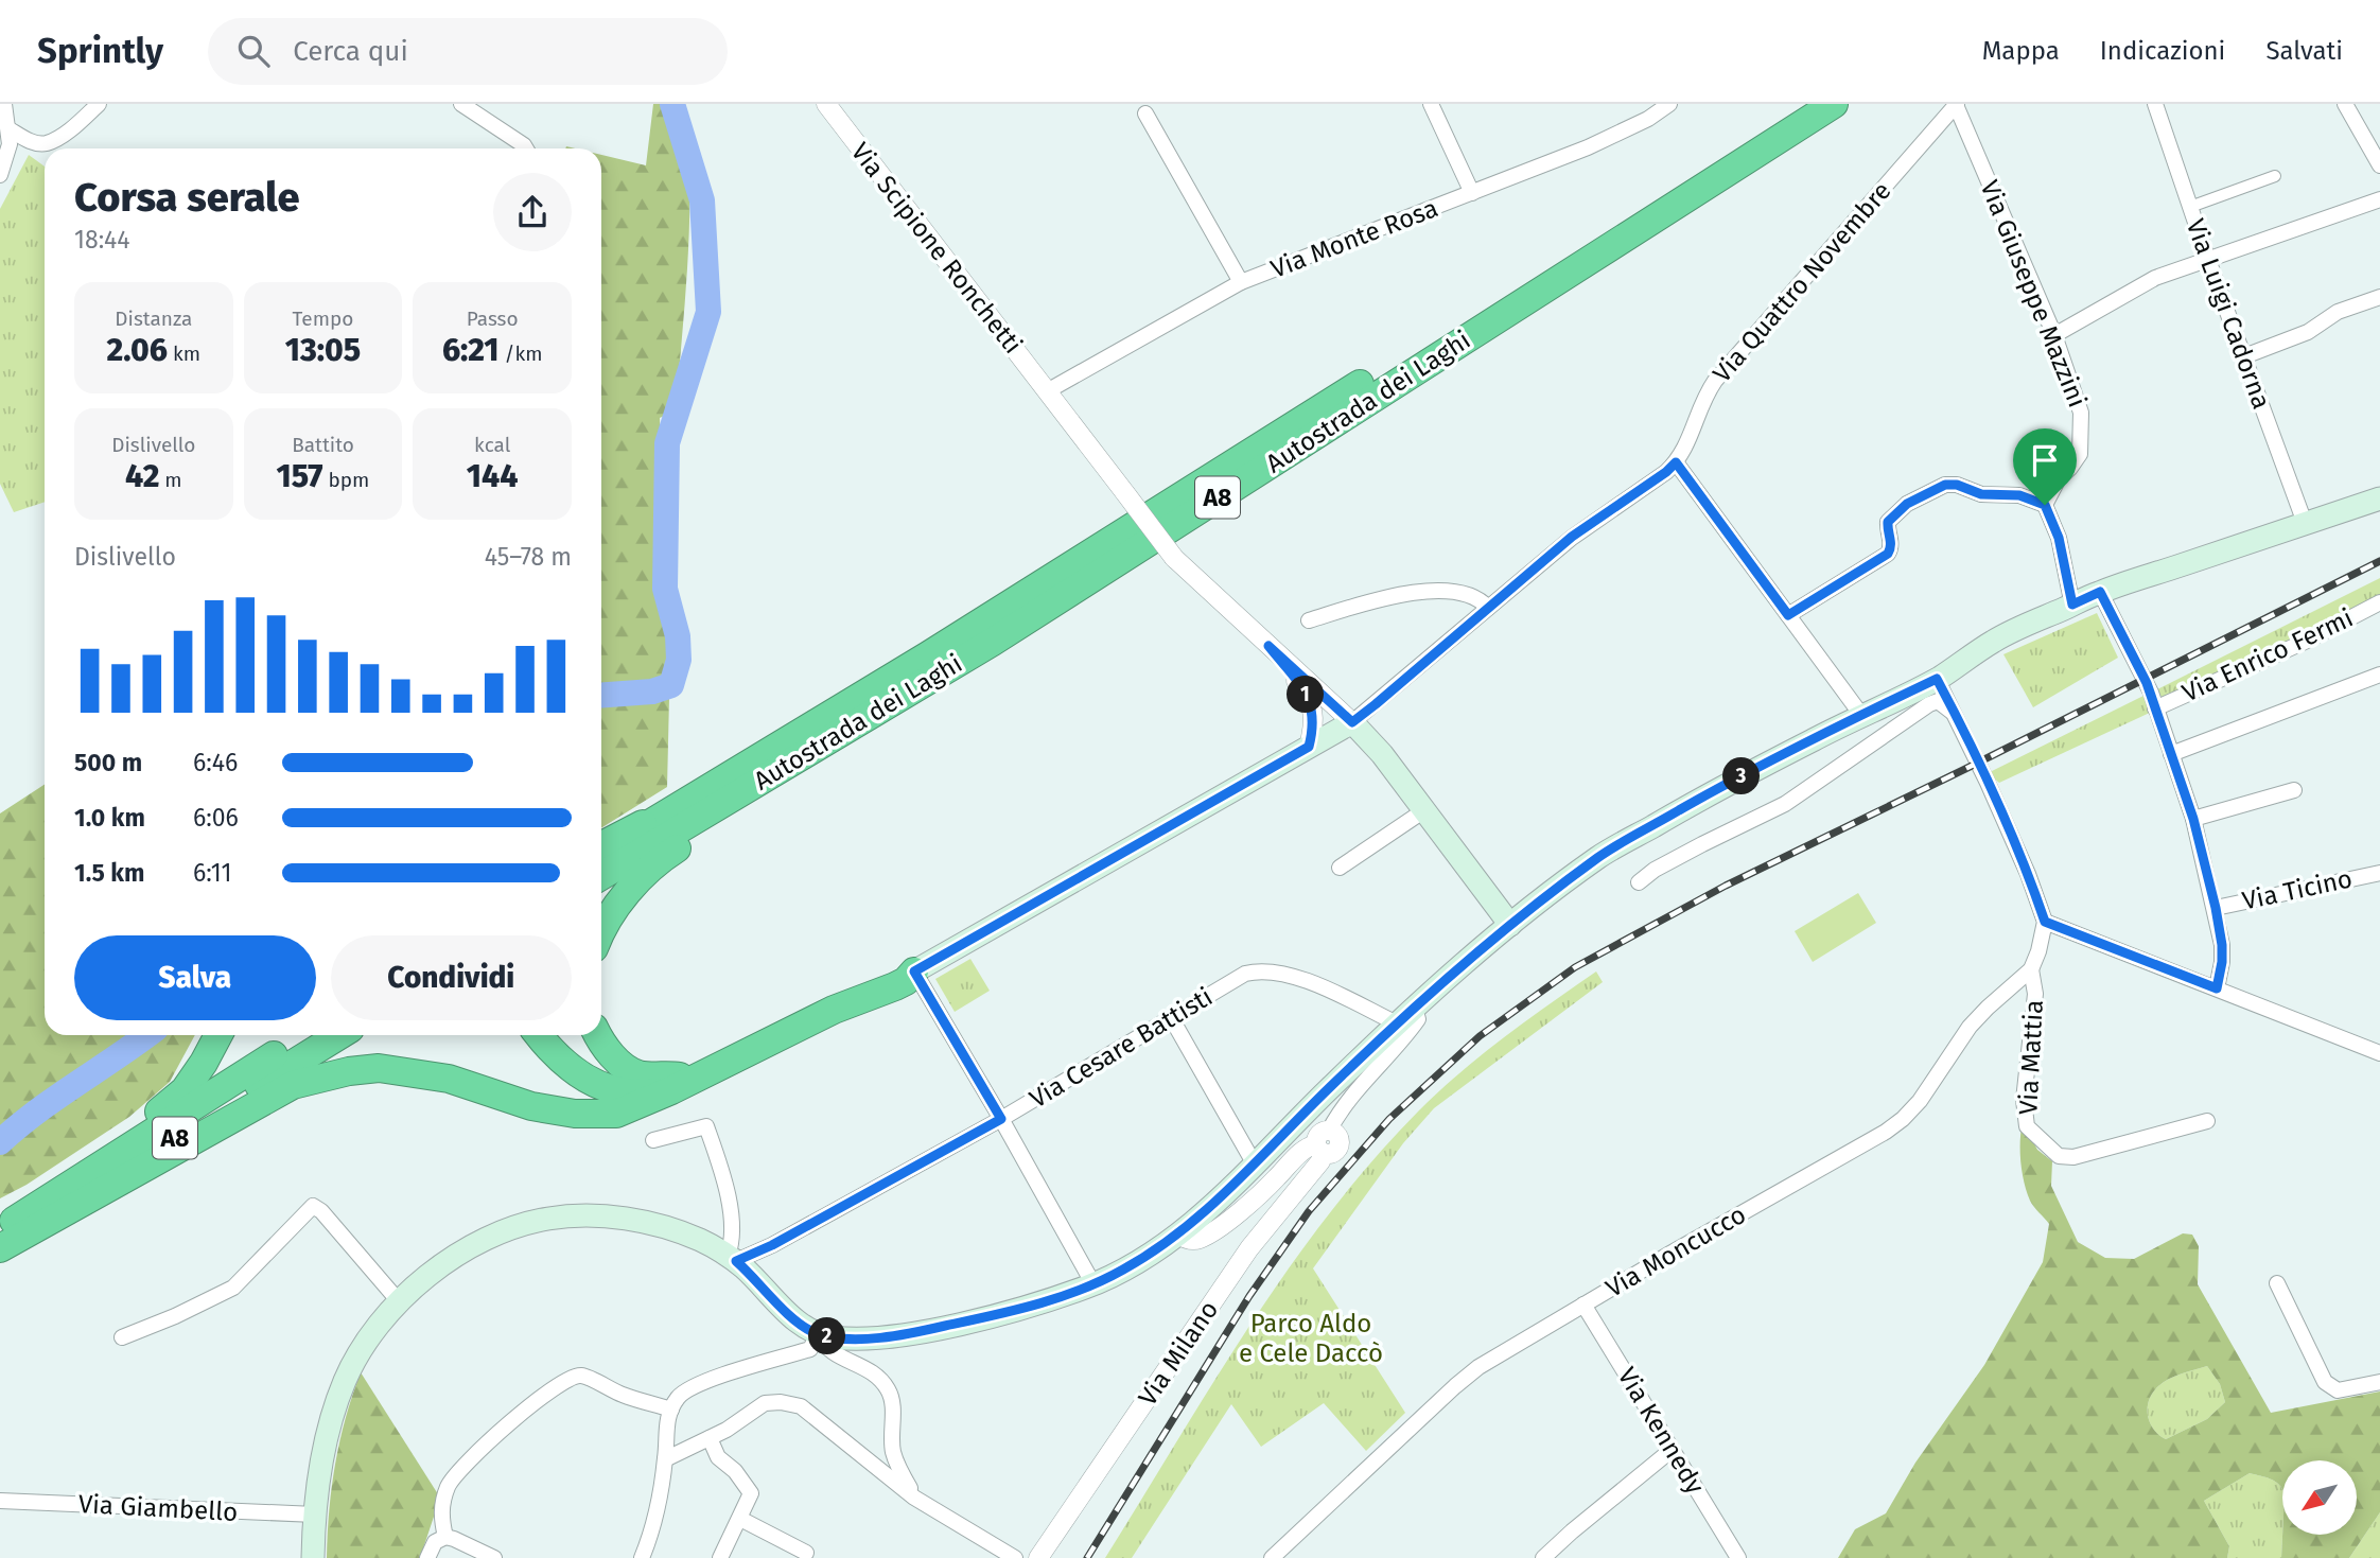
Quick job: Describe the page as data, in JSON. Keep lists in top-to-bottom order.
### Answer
{
  "streets": {
    "highway": ["Autostrada dei Laghi", "A8"],
    "main road": ["Via Quattro Novembre"],
    "street": [
      "Via Monte Rosa",
      "Via Scipione Ronchetti",
      "Via Giuseppe Mazzini",
      "Via Luigi Cadorna",
      "Via Enrico Fermi",
      "Via Ticino",
      "Via Cesare Battisti",
      "Via Mattia",
      "Via Moncucco",
      "Via Milano",
      "Via Kennedy",
      "Via Giambello"
    ]
  },
  "crossings": [
    ["Via Monte Rosa", "Via Scipione Ronchetti"],
    ["Via Quattro Novembre", "Via Giuseppe Mazzini"],
    ["Via Mattia", "Via Moncucco"],
    ["Via Moncucco", "Via Kennedy"]
  ],
  "parks": ["Parco Aldo e Cele Daccò"],
  "north": "bottom left",
  "page": {
    "header": "Sprintly",
    "search": "Cerca qui",
    "nav": ["Mappa", "Indicazioni", "Salvati"],
    "heading": ["Corsa serale", "18:44"],
    "stats": [
      ["Distanza", "2.06 km"],
      ["Tempo", "13:05"],
      ["Passo", "6:21 /km"],
      ["Dislivello", "42 m"],
      ["Battito", "157 bpm"],
      ["kcal", "144"]
    ],
    "chart": ["Dislivello", "45–78 m"],
    "pins": ["1", "3", "2"],
    "list": [
      {
        "name": "500 m",
        "note": "6:46"
      },
      {
        "name": "1.0 km",
        "note": "6:06"
      },
      {
        "name": "1.5 km",
        "note": "6:11"
      }
    ],
    "buttons": ["Salva", "Condividi"]
  }
}
